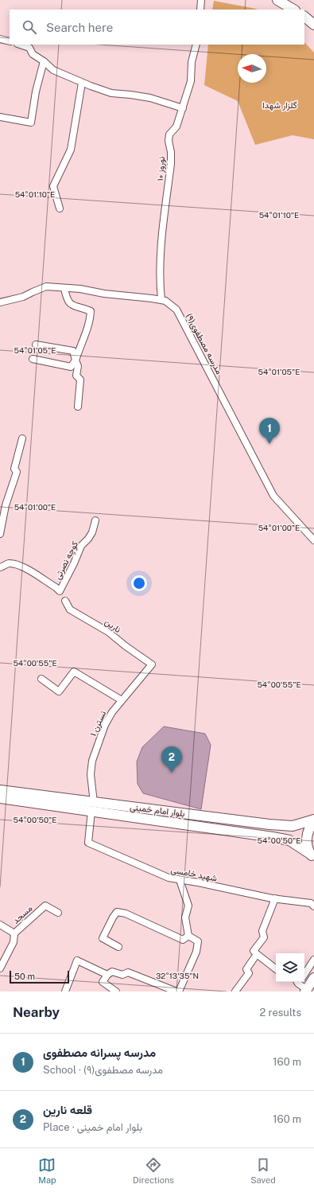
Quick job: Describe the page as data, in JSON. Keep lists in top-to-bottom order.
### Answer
{
  "streets": {
    "main road": ["بلوار امام خمینی"],
    "street": [
      "نوروز ۱۰",
      "مدرسه مصطفوی(۹)",
      "کوچه نصرتی",
      "نارین",
      "نسترن ۱",
      "شهید خامسی",
      "مسجد"
    ]
  },
  "crossings": [
    ["نوروز ۱۰", "مدرسه مصطفوی(۹)"],
    ["نارین", "نسترن ۱"],
    ["نسترن ۱", "بلوار امام خمینی"],
    ["نسترن ۱", "شهید خامسی"],
    ["بلوار امام خمینی", "شهید خامسی"]
  ],
  "parks": ["گلزار شهدا"],
  "scale_bar": "50 m",
  "north": "left",
  "page": {
    "search": "Search here",
    "pins": ["1", "2"],
    "scale": "50 m",
    "heading": ["Nearby", "2 results"],
    "list": [
      {
        "mark": "1",
        "name": "مدرسه پسرانه مصطفوی",
        "note": "School · مدرسه مصطفوی(۹)",
        "value": "160 m"
      },
      {
        "mark": "2",
        "name": "قلعه نارین",
        "note": "Place · بلوار امام خمینی",
        "value": "160 m"
      }
    ],
    "nav": ["Map", "Directions", "Saved"]
  },
  "coordinates": [
    "54°01'10\"E",
    "54°01'05\"E",
    "54°01'00\"E",
    "54°00'55\"E",
    "54°00'50\"E",
    "32°13'35\"N"
  ]
}
